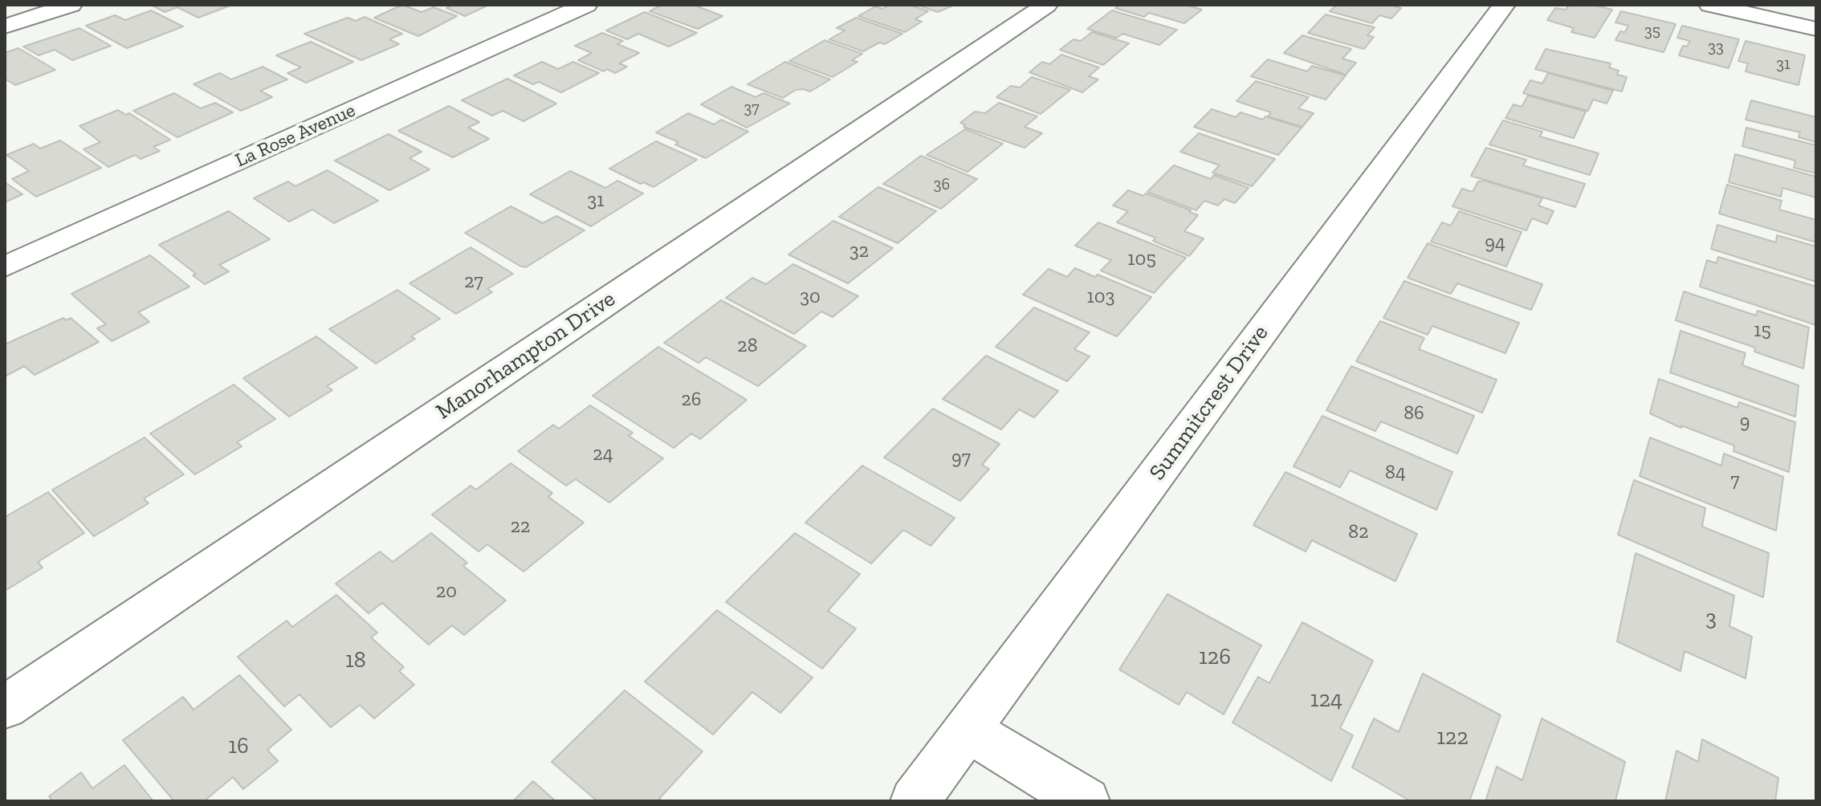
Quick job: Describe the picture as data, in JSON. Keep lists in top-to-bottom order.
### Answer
{
  "streets": {
    "street": ["La Rose Avenue", "Manorhampton Drive", "Summitcrest Drive"]
  },
  "house_numbers": [
    "35",
    "33",
    "31",
    "37",
    "36",
    "31",
    "94",
    "32",
    "105",
    "27",
    "30",
    "103",
    "15",
    "28",
    "26",
    "86",
    "9",
    "24",
    "97",
    "84",
    "7",
    "22",
    "82",
    "20",
    "3",
    "126",
    "18",
    "124",
    "122",
    "16"
  ]
}
